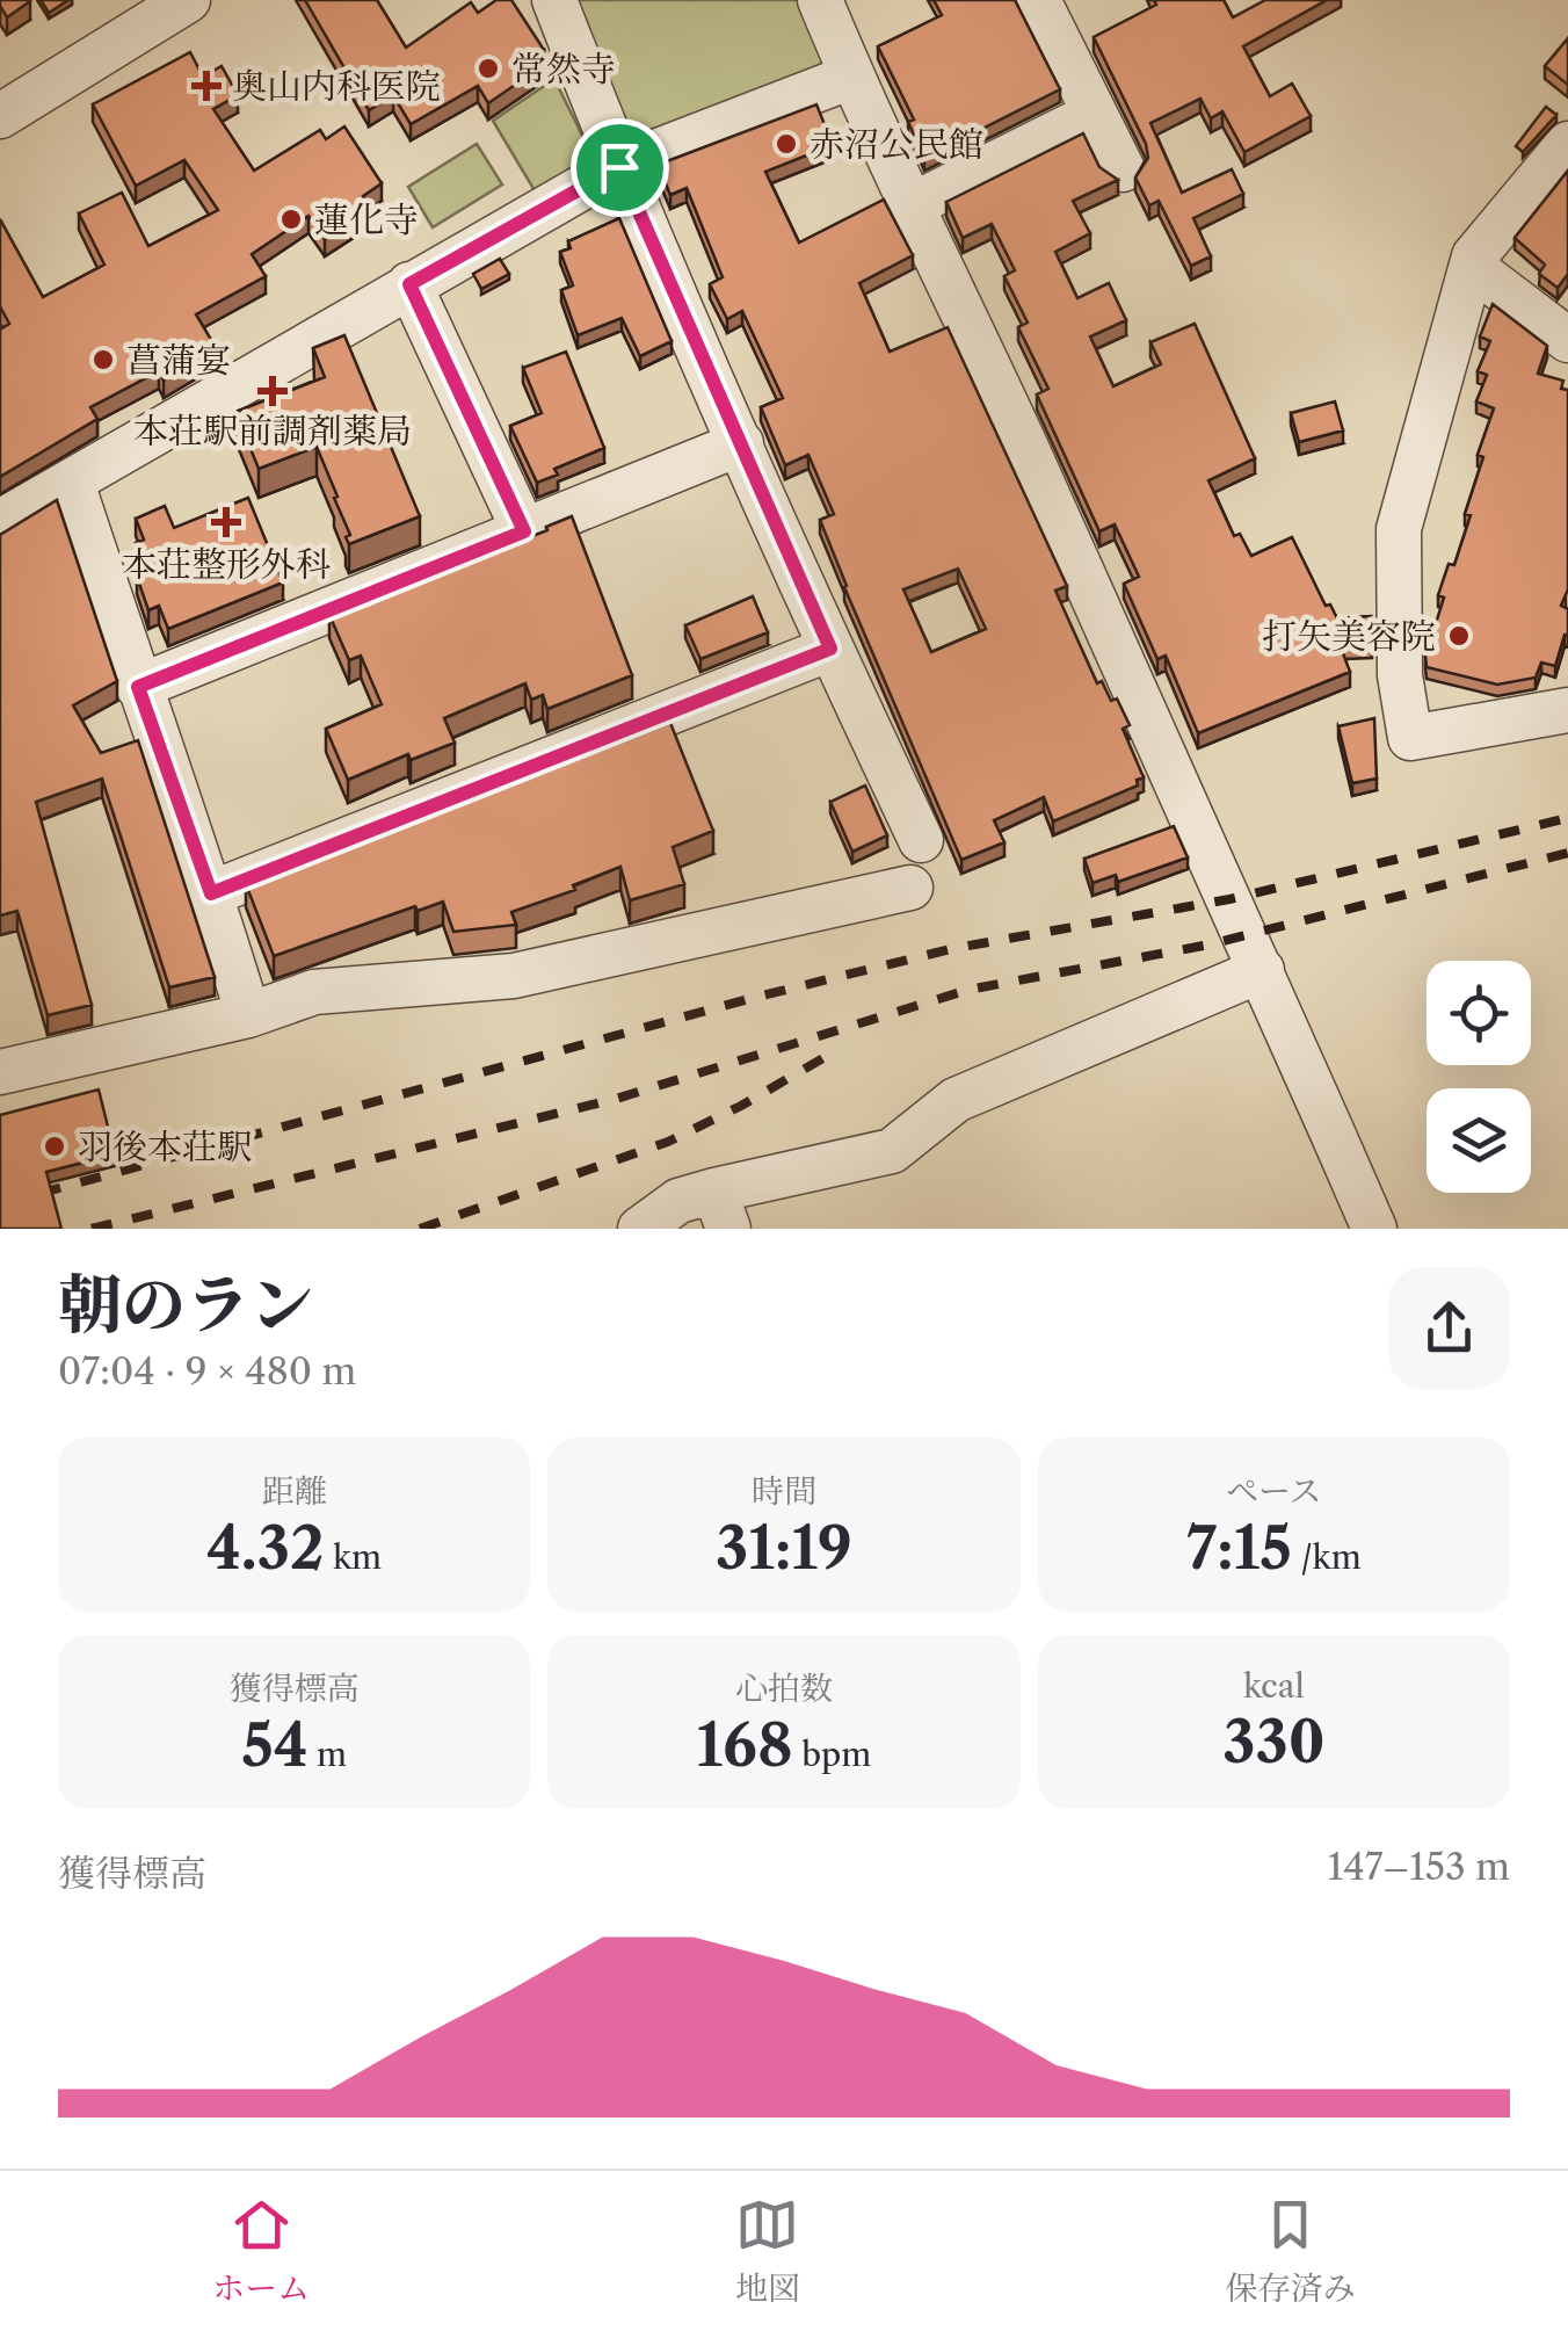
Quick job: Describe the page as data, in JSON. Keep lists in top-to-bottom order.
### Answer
{
  "places": {
    "other": [
      "常然寺",
      "赤沼公民館",
      "蓮化寺",
      "菖蒲宴",
      "打矢美容院",
      "羽後本荘駅"
    ],
    "health": ["奥山内科医院", "本荘駅前調剤薬局", "本荘整形外科"]
  },
  "page": {
    "heading": ["朝のラン", "07:04 · 9 × 480 m"],
    "stats": [
      ["距離", "4.32 km"],
      ["時間", "31:19"],
      ["ペース", "7:15 /km"],
      ["獲得標高", "54 m"],
      ["心拍数", "168 bpm"],
      ["kcal", "330"]
    ],
    "chart": ["獲得標高", "147–153 m"],
    "tabs": ["ホーム", "地図", "保存済み"]
  }
}
